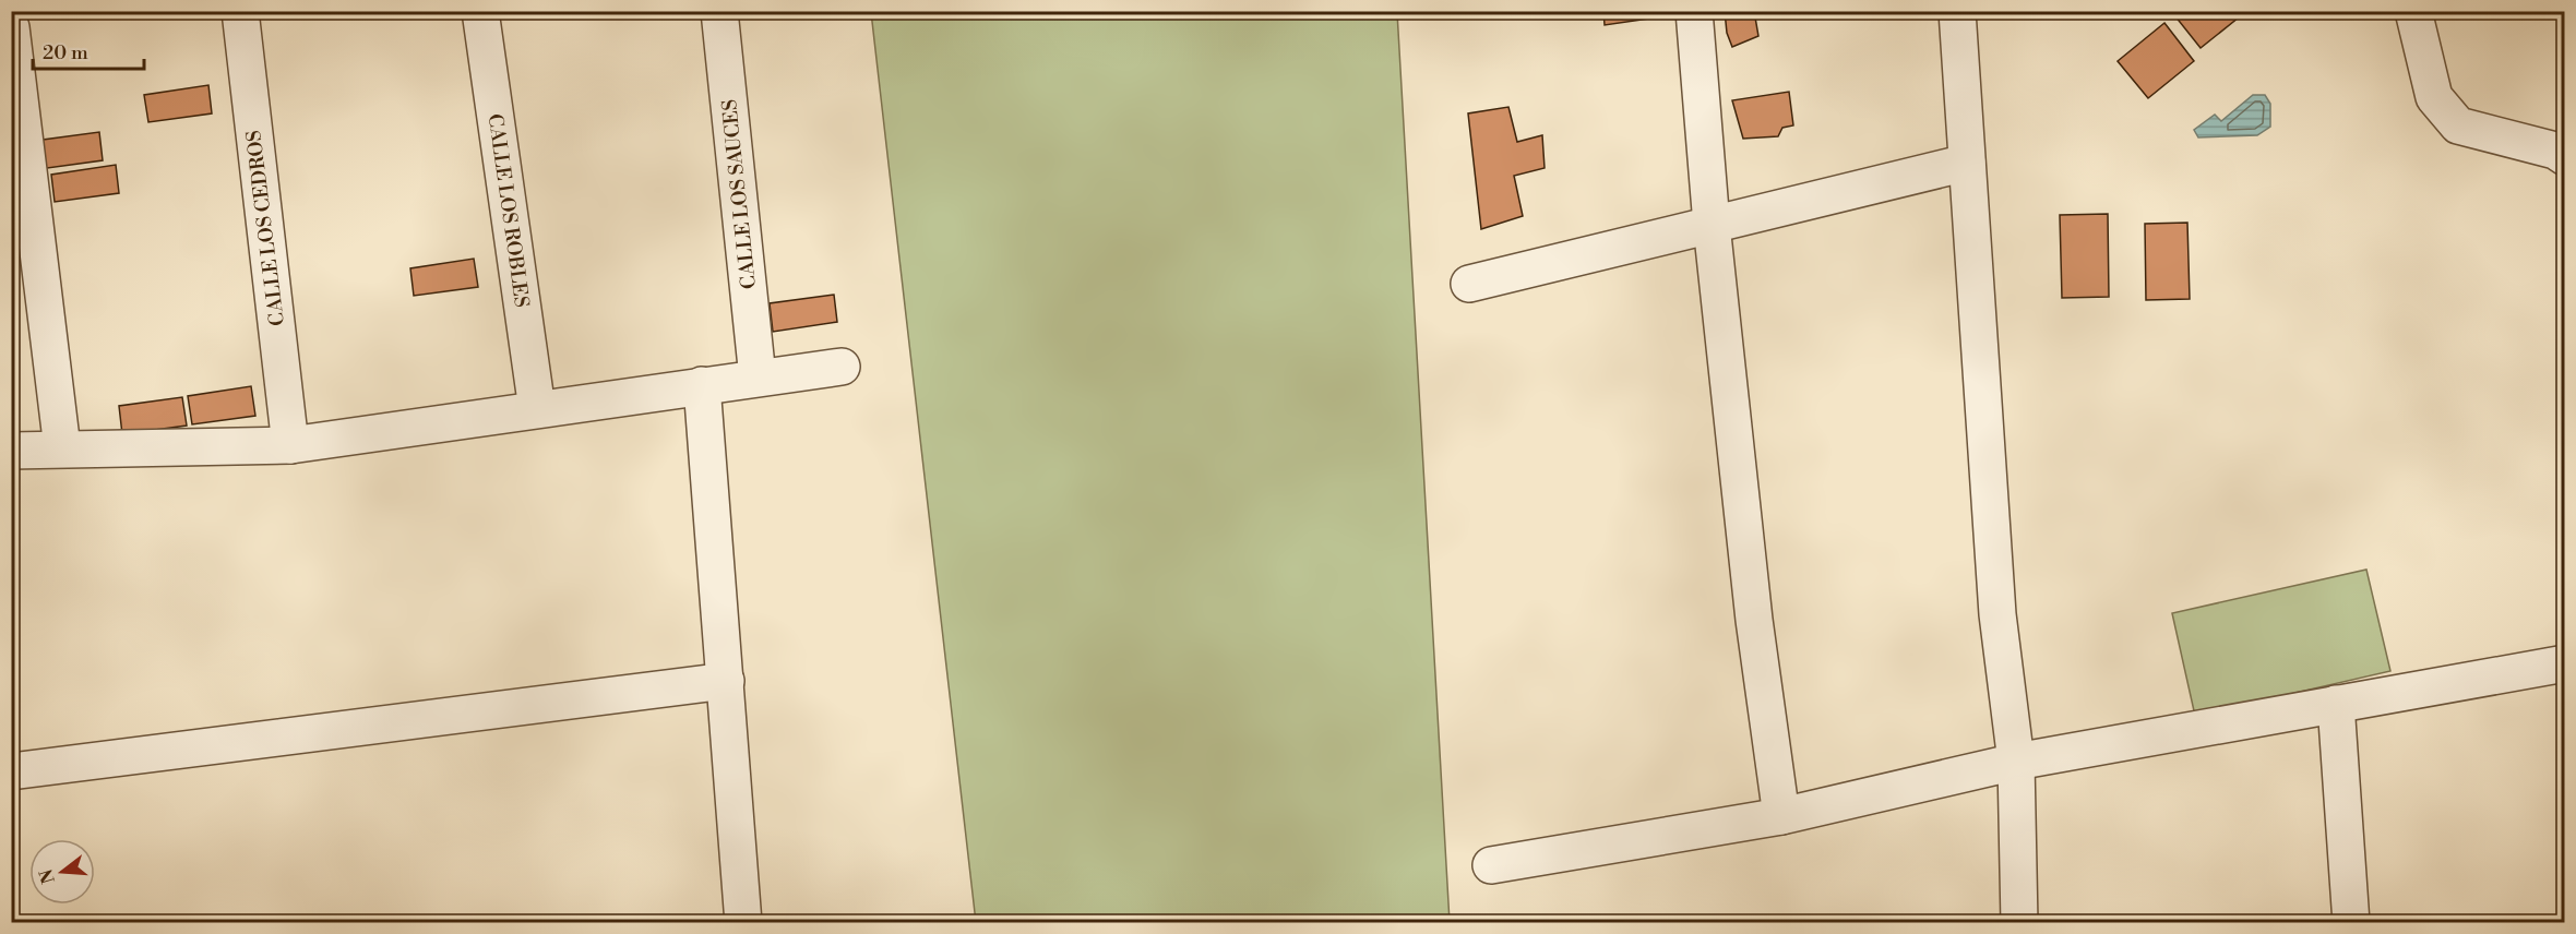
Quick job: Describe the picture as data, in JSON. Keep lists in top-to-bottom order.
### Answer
{
  "streets": {
    "street": ["CALLE LOS SAUCES", "CALLE LOS ROBLES", "CALLE LOS CEDROS"]
  },
  "scale_bar": "20 m",
  "north": "left"
}
